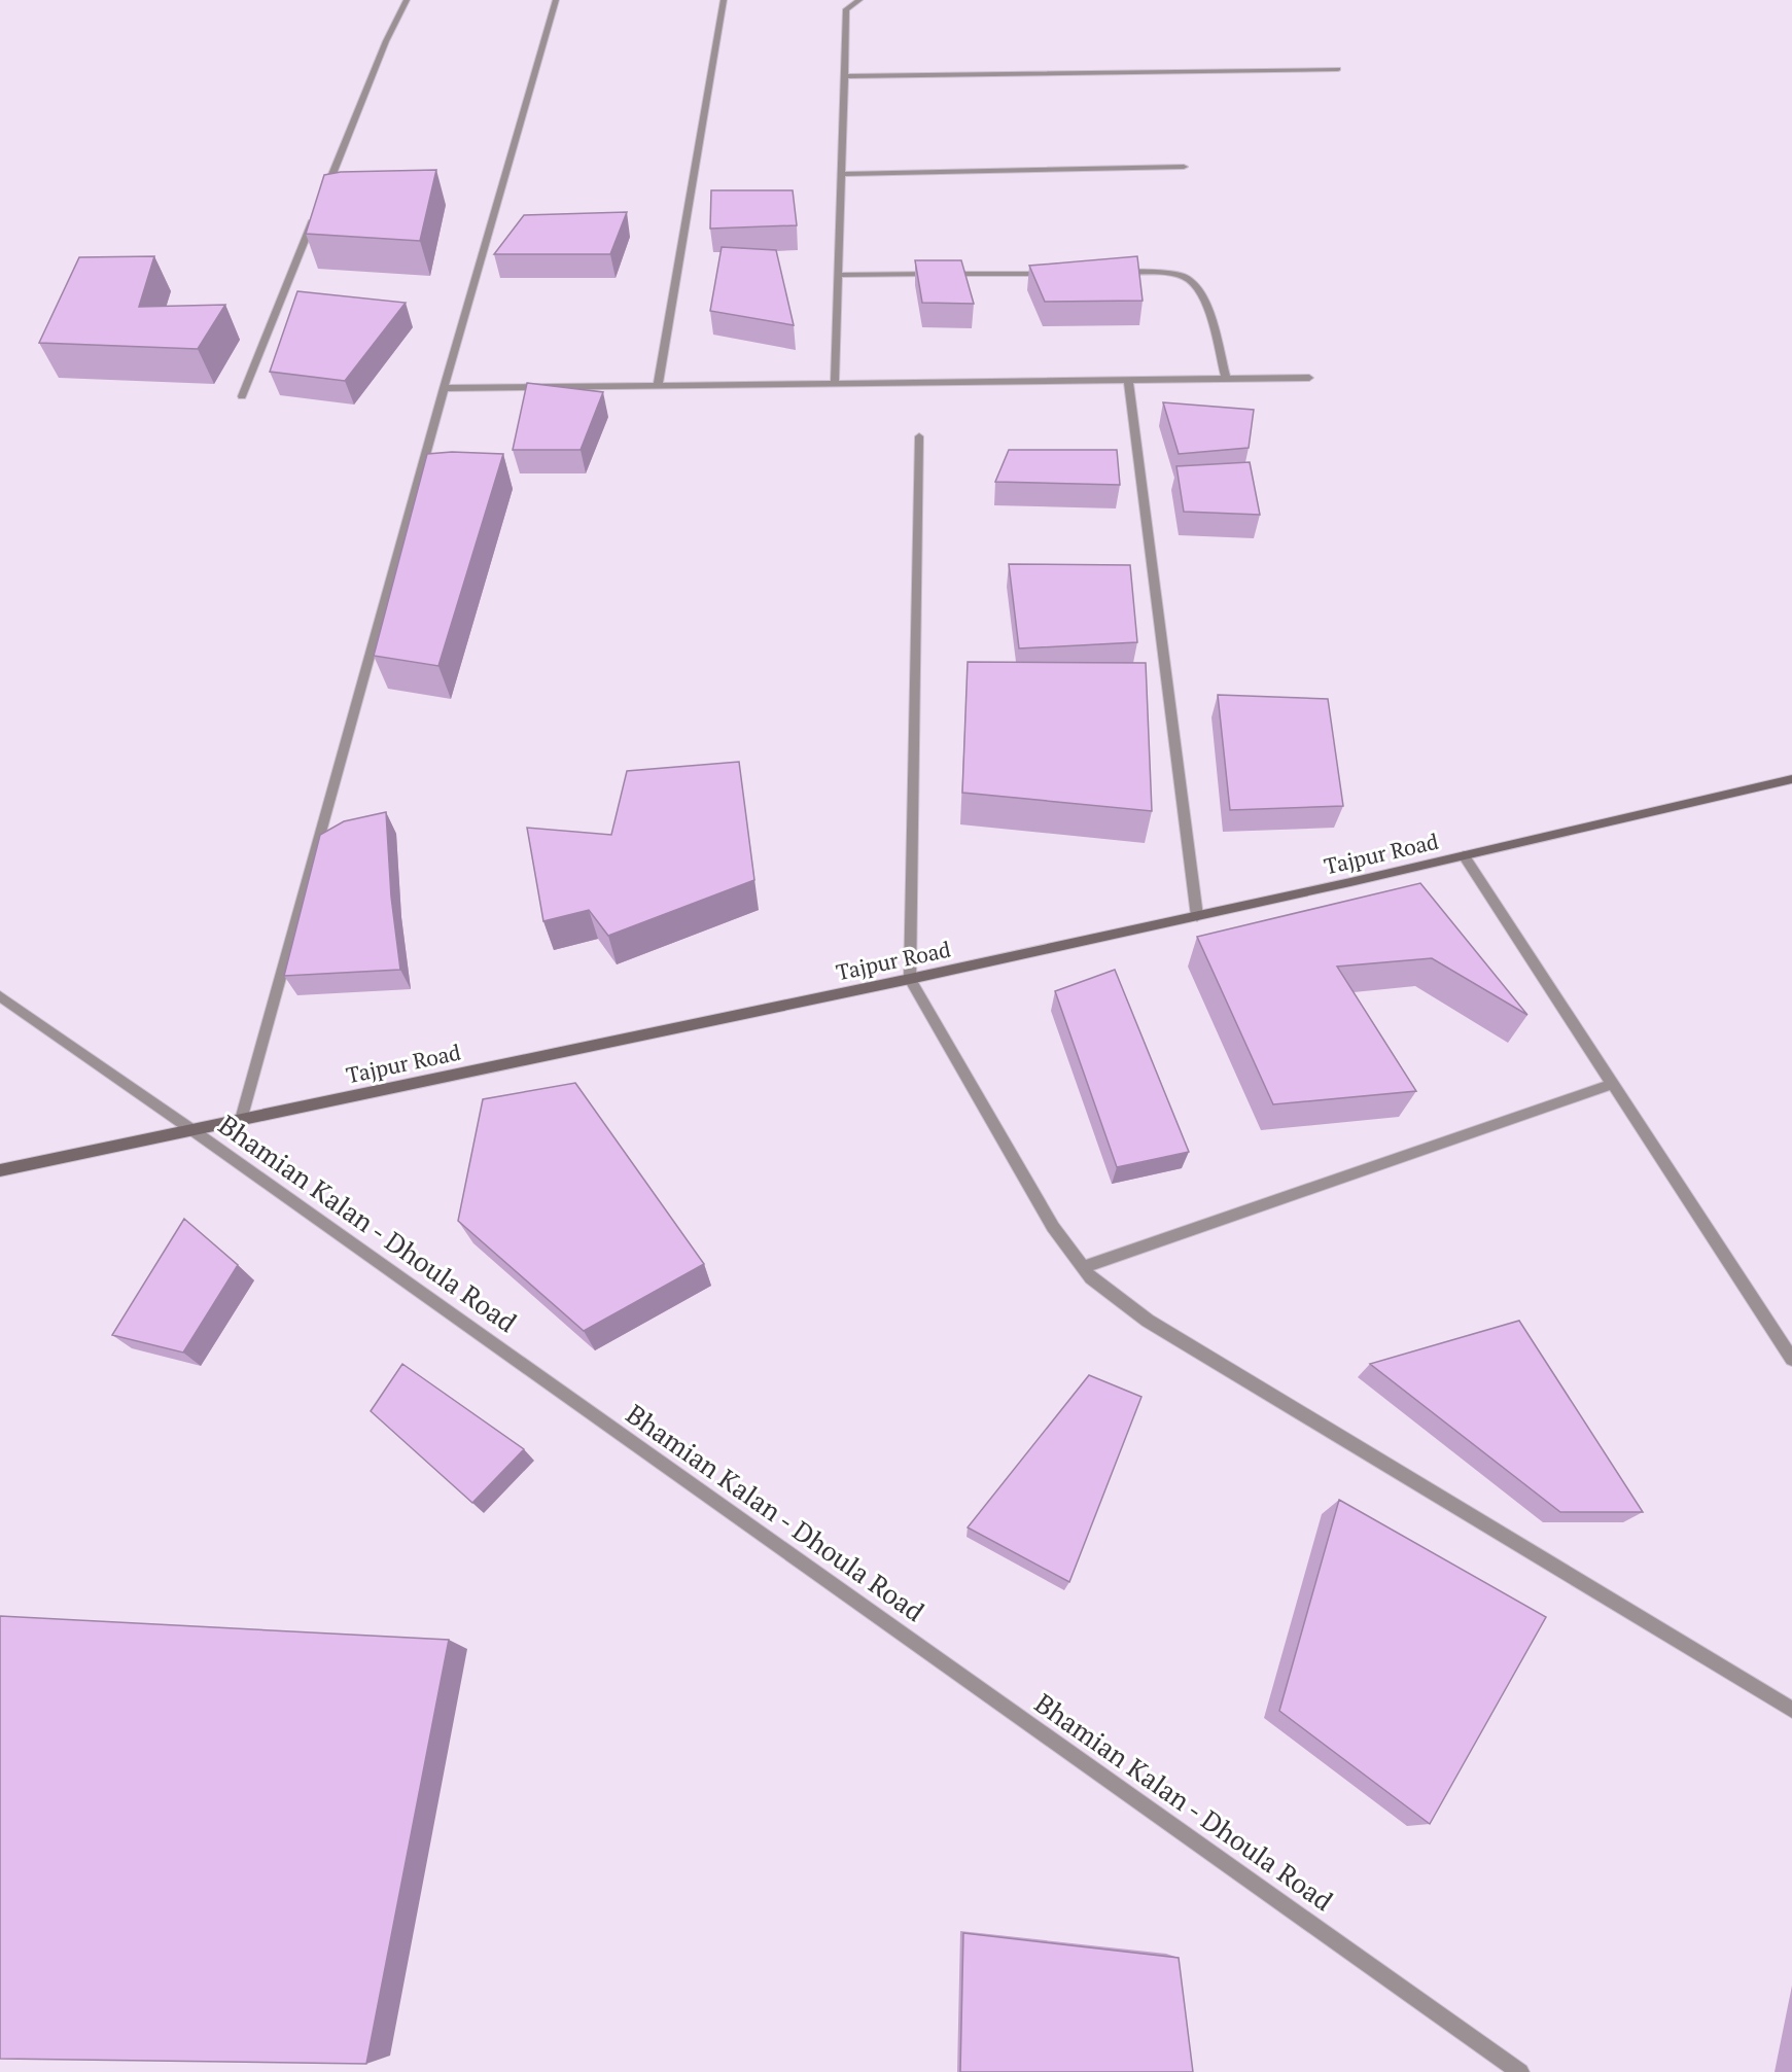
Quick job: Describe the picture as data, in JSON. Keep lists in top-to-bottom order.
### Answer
{
  "streets": {
    "main road": ["Tajpur Road"],
    "street": ["Bhamian Kalan - Dhoula Road"]
  },
  "crossings": [
    ["Tajpur Road", "Bhamian Kalan - Dhoula Road"]
  ]
}
